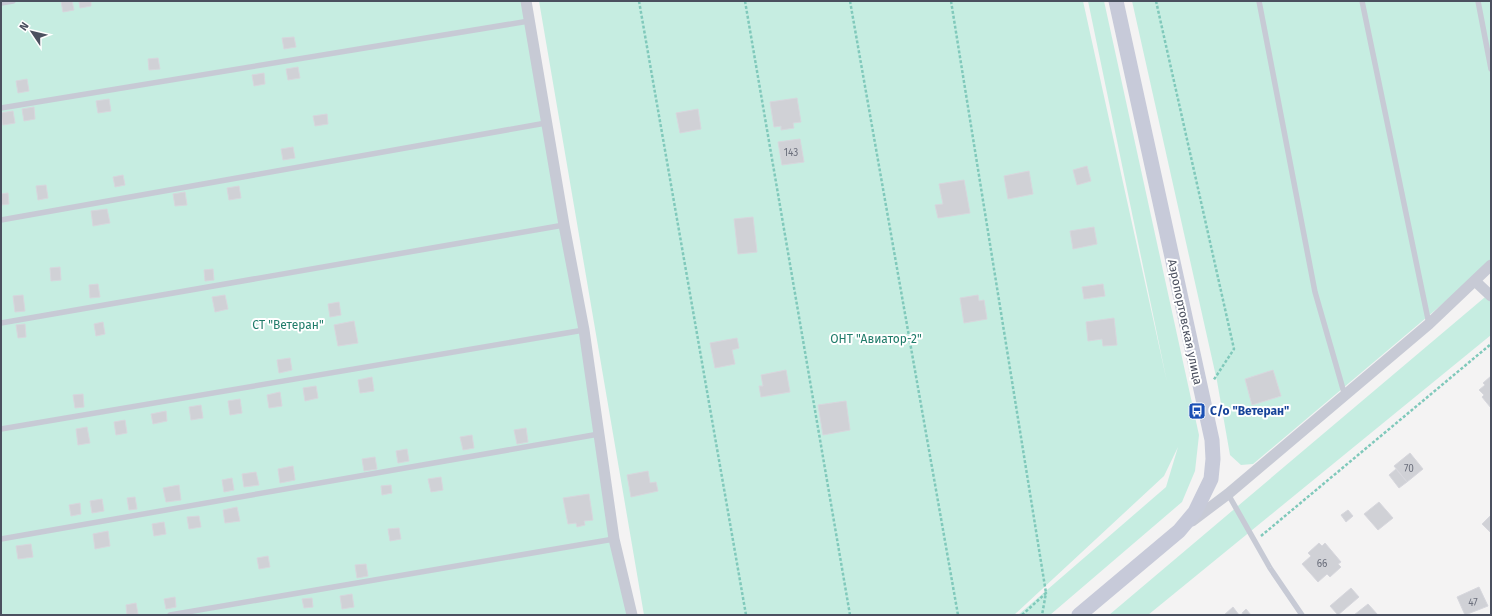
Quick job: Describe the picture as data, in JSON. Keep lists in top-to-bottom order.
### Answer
{
  "streets": {
    "street": ["Аэропортовская улица"]
  },
  "parks": ["СТ \"Ветеран\"", "ОНТ \"Авиатор-2\""],
  "places": {
    "bus stop": ["С/о \"Ветеран\""]
  },
  "house_numbers": [
    "143",
    "70",
    "66",
    "47"
  ],
  "north": "top left"
}
